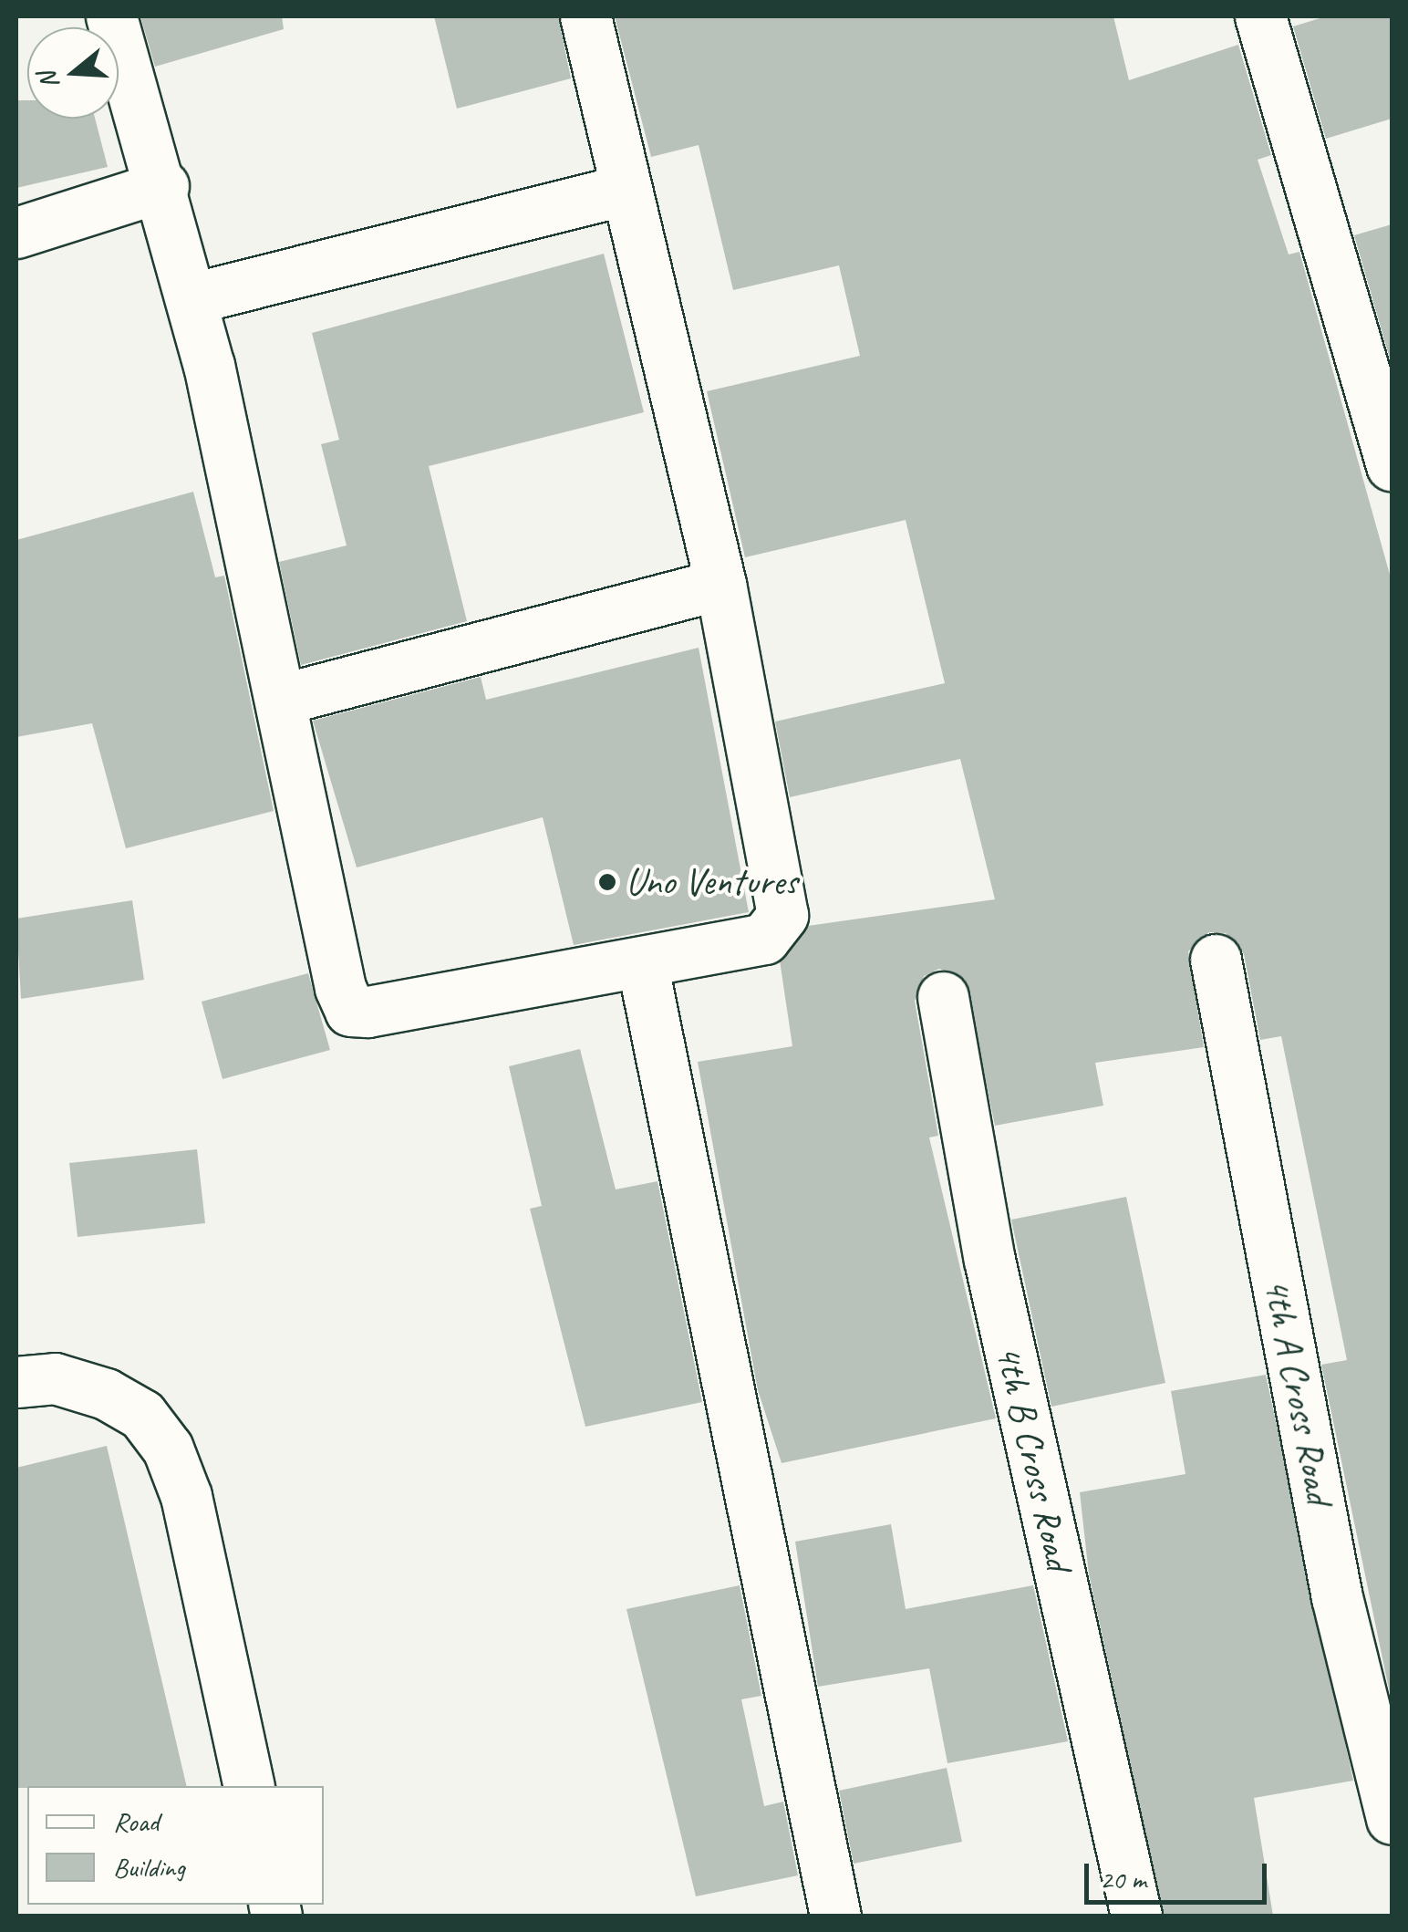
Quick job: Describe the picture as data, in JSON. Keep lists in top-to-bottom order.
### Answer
{
  "streets": {
    "street": ["4th A Cross Road", "4th B Cross Road"]
  },
  "places": ["Uno Ventures"],
  "legend": ["Road", "Building"],
  "scale_bar": "20 m",
  "north": "left"
}
